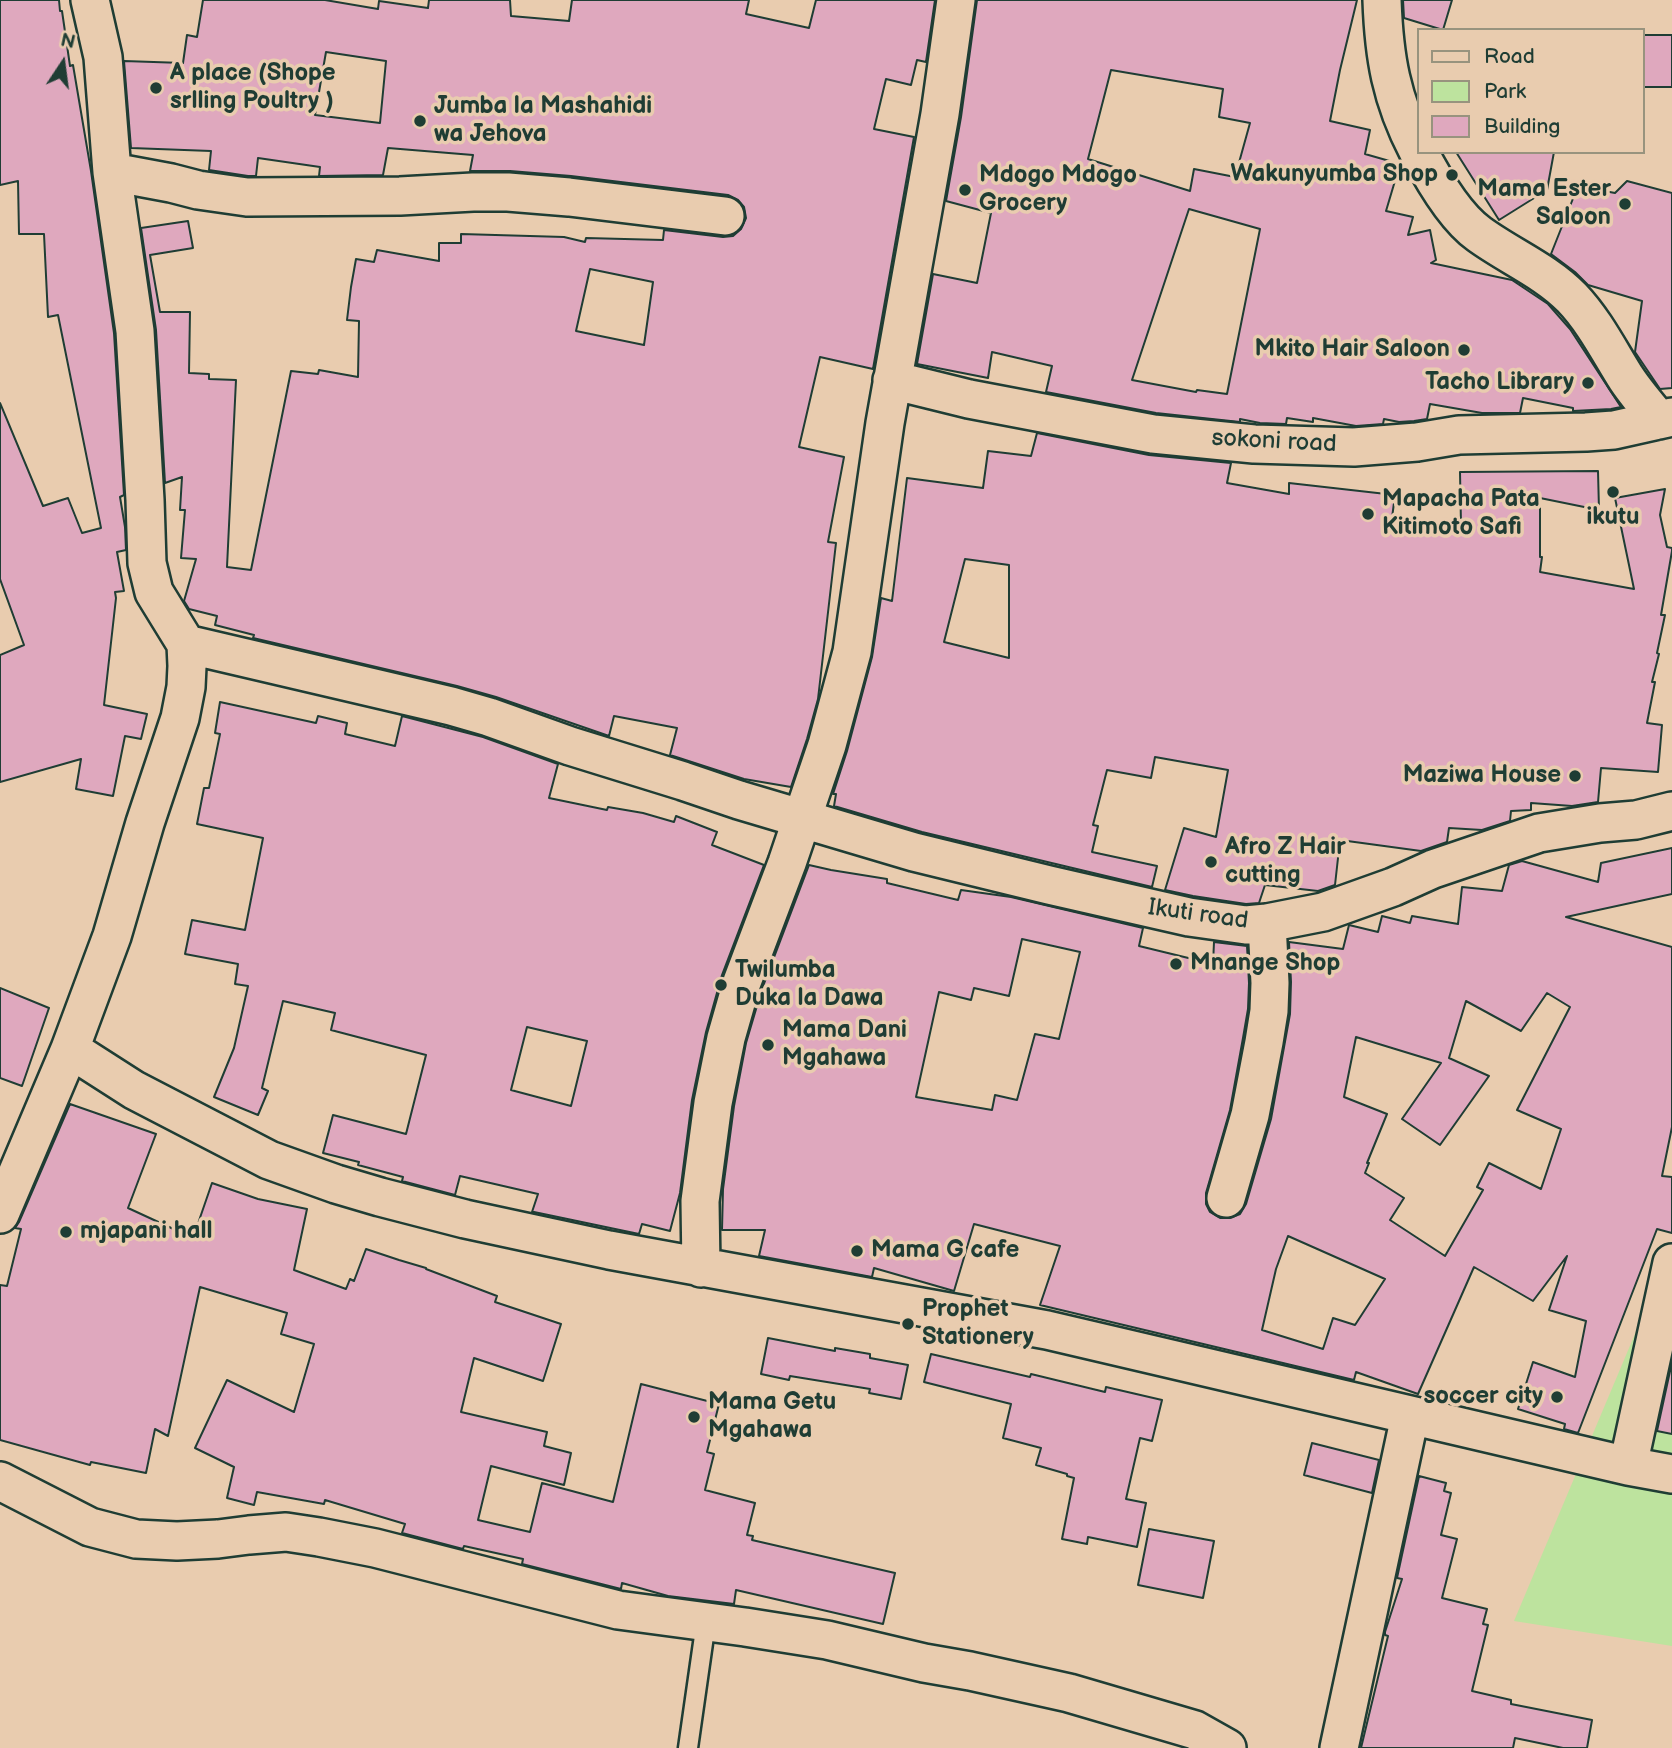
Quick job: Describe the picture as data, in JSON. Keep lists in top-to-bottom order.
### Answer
{
  "streets": {
    "street": ["sokoni road", "Ikuti road"]
  },
  "places": [
    "A place (Shope srlling Poultry )",
    "Jumba la Mashahidi wa Jehova",
    "Wakunyumba Shop",
    "Mdogo Mdogo Grocery",
    "Mama Ester Saloon",
    "Mkito Hair Saloon",
    "Tacho Library",
    "ikutu",
    "Mapacha Pata Kitimoto Safi",
    "Maziwa House",
    "Afro Z Hair cutting",
    "Mnange Shop",
    "Twilumba Duka la Dawa",
    "Mama Dani Mgahawa",
    "mjapani hall",
    "Mama G cafe",
    "Prophet Stationery",
    "soccer city",
    "Mama Getu Mgahawa"
  ],
  "legend": ["Road", "Park", "Building"],
  "north": "top"
}
